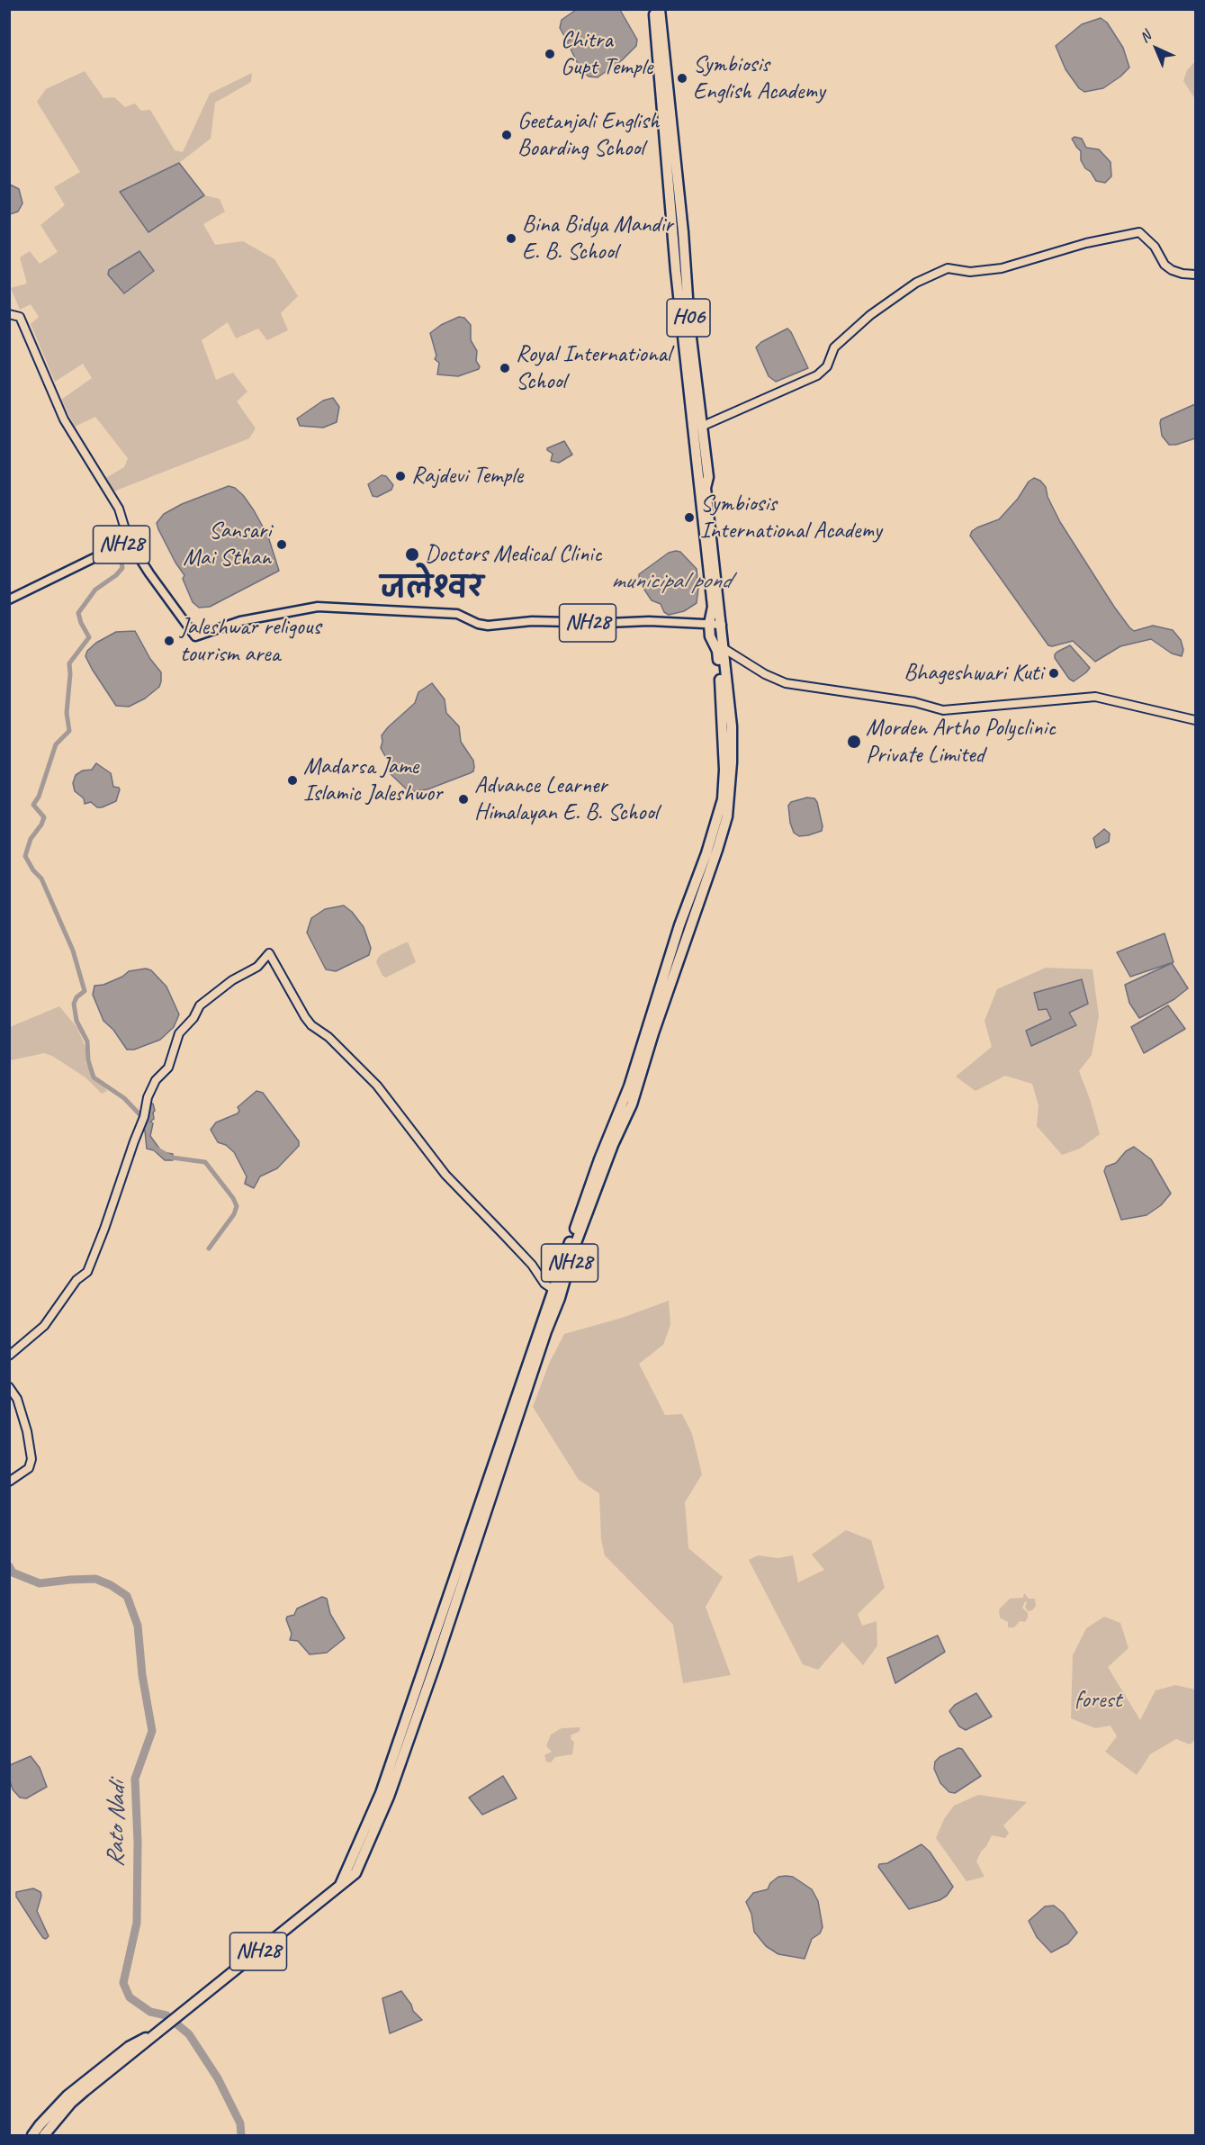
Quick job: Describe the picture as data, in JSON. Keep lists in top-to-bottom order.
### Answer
{
  "streets": {
    "highway": ["H06", "NH28"]
  },
  "crossings": [
    ["H06", "NH28"]
  ],
  "districts": ["जलेश्वर"],
  "water": ["municipal pond", "Rato Nadi"],
  "parks": ["forest"],
  "places": [
    "Chitra Gupt Temple",
    "Symbiosis English Academy",
    "Geetanjali English Boarding School",
    "Bina Bidya Mandir E. B. School",
    "Royal International School",
    "Rajdevi Temple",
    "Symbiosis International Academy",
    "Sansari Mai Sthan",
    "Doctors Medical Clinic",
    "Jaleshwar religous tourism area",
    "Bhageshwari Kuti",
    "Morden Artho Polyclinic Private Limited",
    "Madarsa Jame Islamic Jaleshwor",
    "Advance Learner Himalayan E. B. School"
  ],
  "north": "top left"
}
